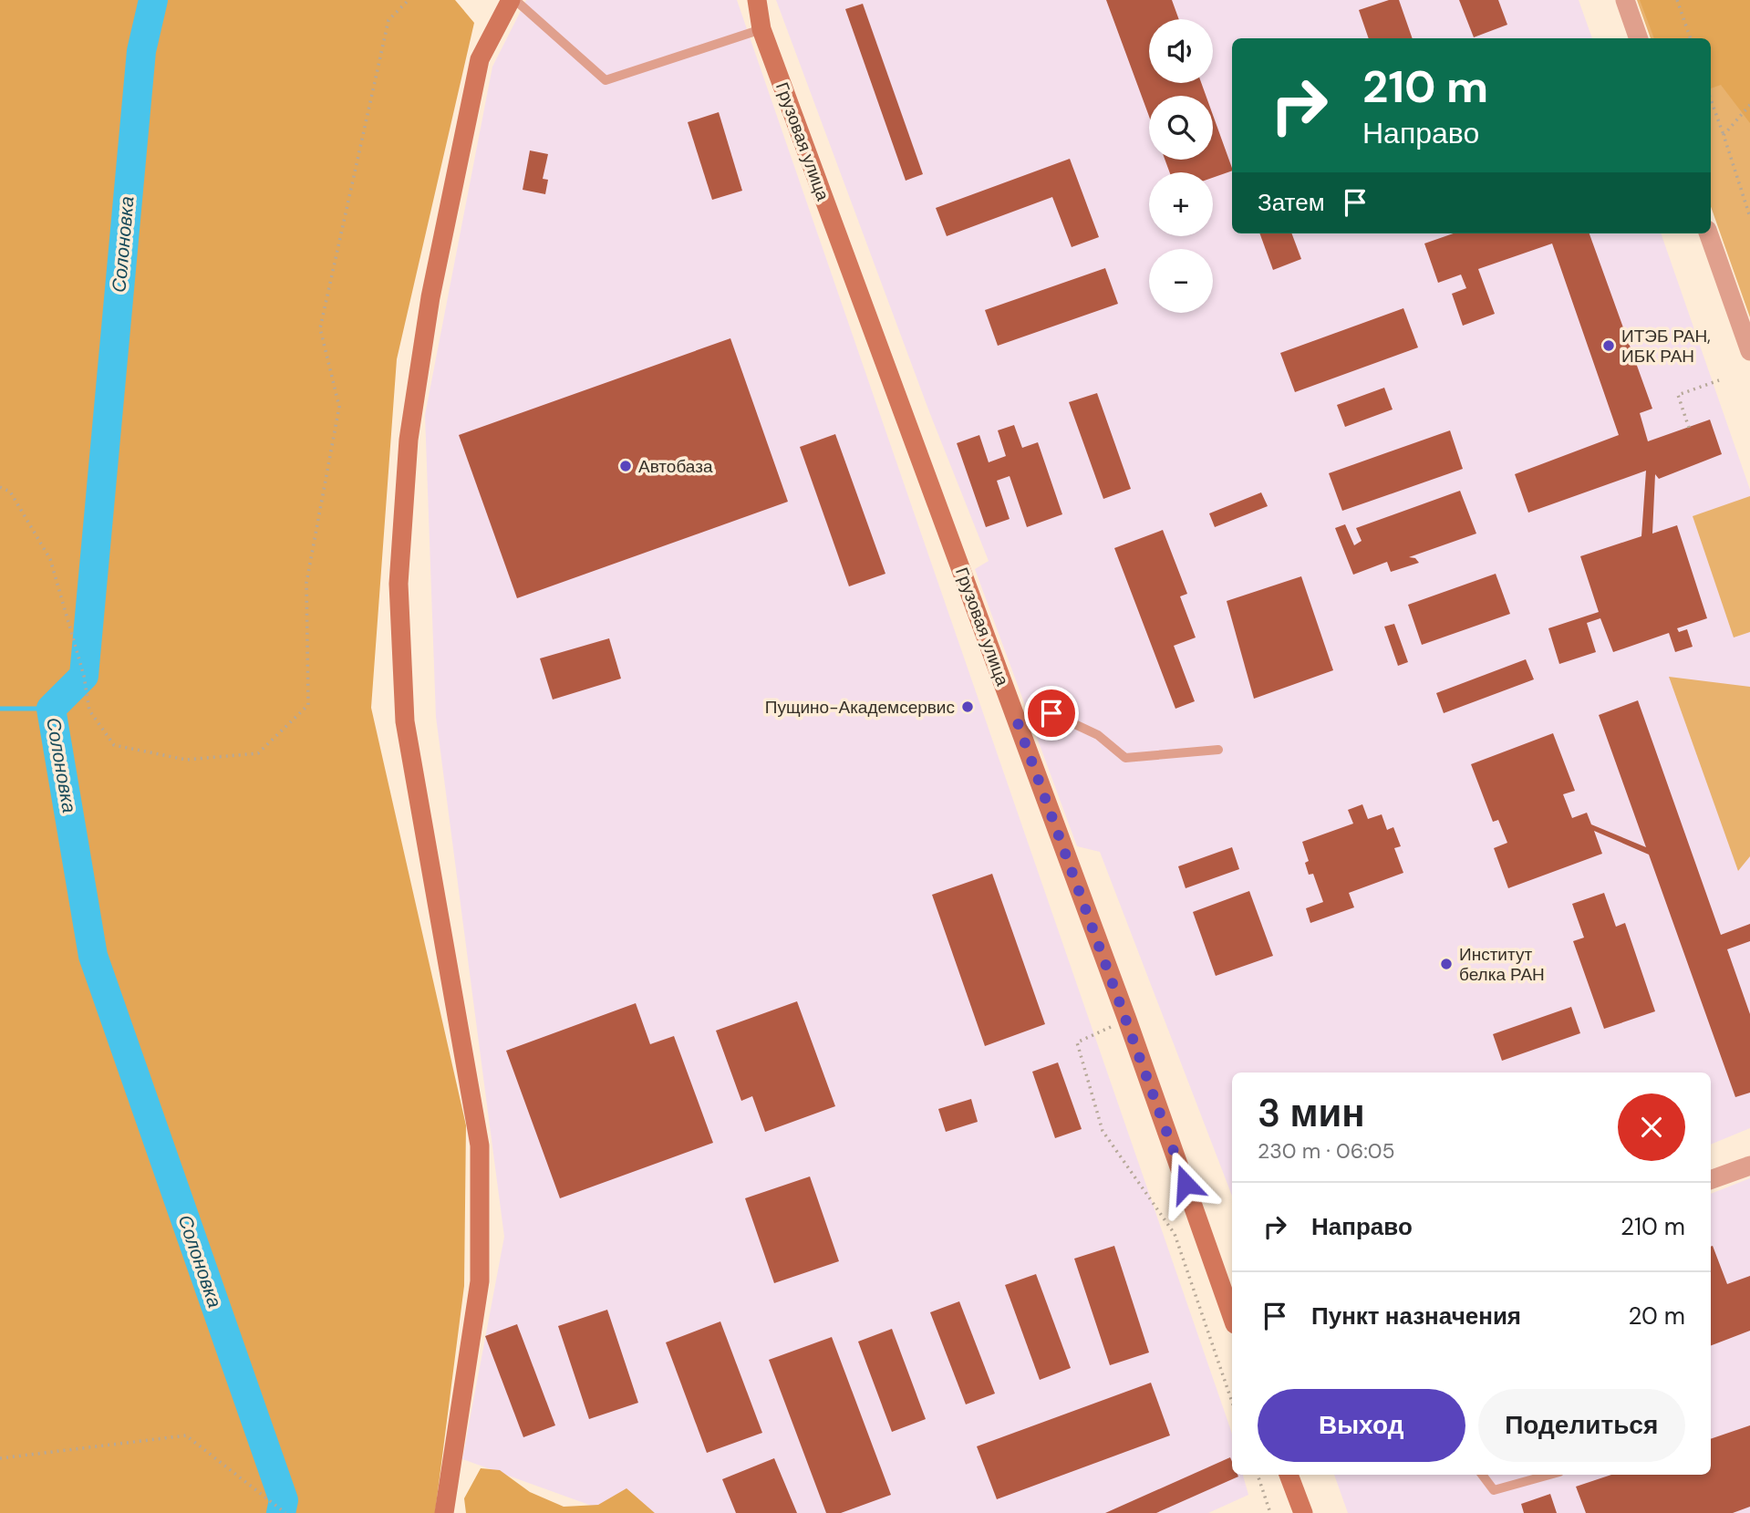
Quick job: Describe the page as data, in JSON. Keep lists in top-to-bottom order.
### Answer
{
  "streets": {
    "street": ["Грузовая улица"]
  },
  "water": ["Солоновка"],
  "places": [
    "ИТЭБ РАН, ИБК РАН",
    "Автобаза",
    "Пущино-Академсервис",
    "Институт белка РАН"
  ],
  "page": {
    "map_buttons": ["+", "−"],
    "turn": ["210 m", "Направо"],
    "then": "Затем",
    "heading": ["3 мин", "230 m · 06:05"],
    "list": [
      {
        "name": "Направо",
        "value": "210 m"
      },
      {
        "name": "Пункт назначения",
        "value": "20 m"
      }
    ],
    "buttons": ["Выход", "Поделиться"]
  }
}
